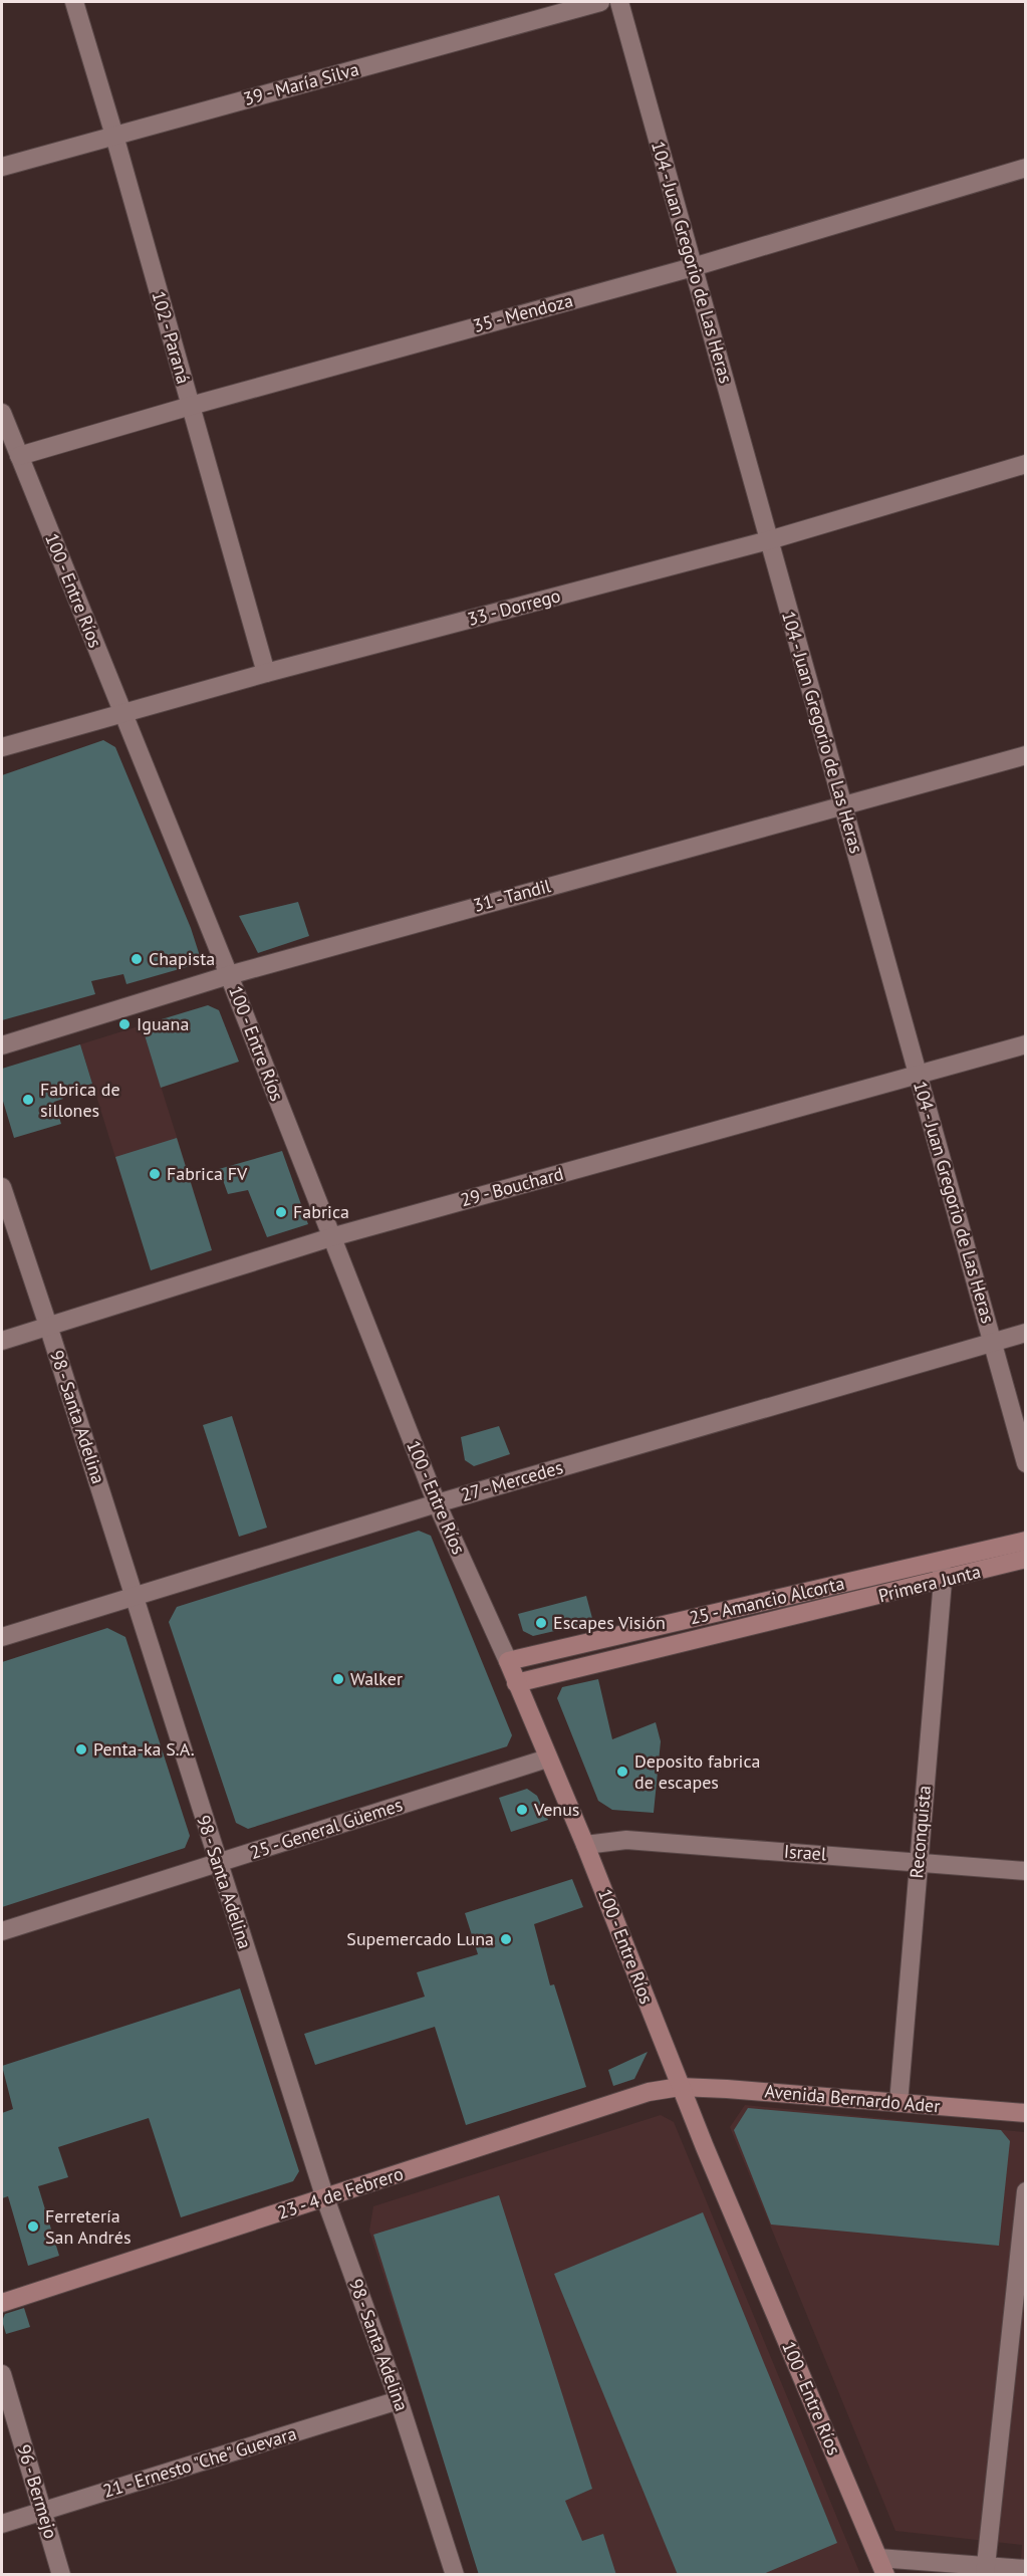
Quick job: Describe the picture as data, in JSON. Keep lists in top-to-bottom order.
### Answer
{
  "streets": {
    "main road": [
      "100 - Entre Ríos",
      "Primera Junta",
      "25 - Amancio Alcorta",
      "Avenida Bernardo Ader",
      "23 - 4 de Febrero"
    ],
    "street": [
      "39 - María Silva",
      "104 - Juan Gregorio de Las Heras",
      "35 - Mendoza",
      "102 - Paraná",
      "33 - Dorrego",
      "31 - Tandil",
      "29 - Bouchard",
      "98 - Santa Adelina",
      "27 - Mercedes",
      "25 - General Güemes",
      "Reconquista",
      "Israel",
      "21 - Ernesto \"Che\" Guevara",
      "96 - Bermejo"
    ]
  },
  "crossings": [
    ["39 - María Silva", "102 - Paraná"],
    ["104 - Juan Gregorio de Las Heras", "35 - Mendoza"],
    ["104 - Juan Gregorio de Las Heras", "33 - Dorrego"],
    ["104 - Juan Gregorio de Las Heras", "31 - Tandil"],
    ["104 - Juan Gregorio de Las Heras", "29 - Bouchard"],
    ["104 - Juan Gregorio de Las Heras", "27 - Mercedes"],
    ["35 - Mendoza", "102 - Paraná"],
    ["35 - Mendoza", "100 - Entre Ríos"],
    ["102 - Paraná", "33 - Dorrego"],
    ["100 - Entre Ríos", "33 - Dorrego"],
    ["100 - Entre Ríos", "31 - Tandil"],
    ["100 - Entre Ríos", "29 - Bouchard"],
    ["100 - Entre Ríos", "27 - Mercedes"],
    ["100 - Entre Ríos", "Primera Junta"],
    ["100 - Entre Ríos", "25 - Amancio Alcorta"],
    ["100 - Entre Ríos", "25 - General Güemes"],
    ["100 - Entre Ríos", "Israel"],
    ["100 - Entre Ríos", "Avenida Bernardo Ader"],
    ["100 - Entre Ríos", "23 - 4 de Febrero"],
    ["29 - Bouchard", "98 - Santa Adelina"],
    ["98 - Santa Adelina", "27 - Mercedes"],
    ["98 - Santa Adelina", "25 - General Güemes"],
    ["98 - Santa Adelina", "23 - 4 de Febrero"],
    ["98 - Santa Adelina", "21 - Ernesto \"Che\" Guevara"],
    ["Primera Junta", "Reconquista"],
    ["25 - Amancio Alcorta", "Reconquista"],
    ["Reconquista", "Israel"],
    ["Reconquista", "Avenida Bernardo Ader"],
    ["Avenida Bernardo Ader", "23 - 4 de Febrero"],
    ["21 - Ernesto \"Che\" Guevara", "96 - Bermejo"]
  ],
  "places": [
    "Chapista",
    "Iguana",
    "Fabrica de sillones",
    "Fabrica FV",
    "Fabrica",
    "Escapes Visión",
    "Walker",
    "Penta-ka S.A.",
    "Deposito fabrica de escapes",
    "Venus",
    "Supemercado Luna",
    "Ferretería San Andrés"
  ]
}
